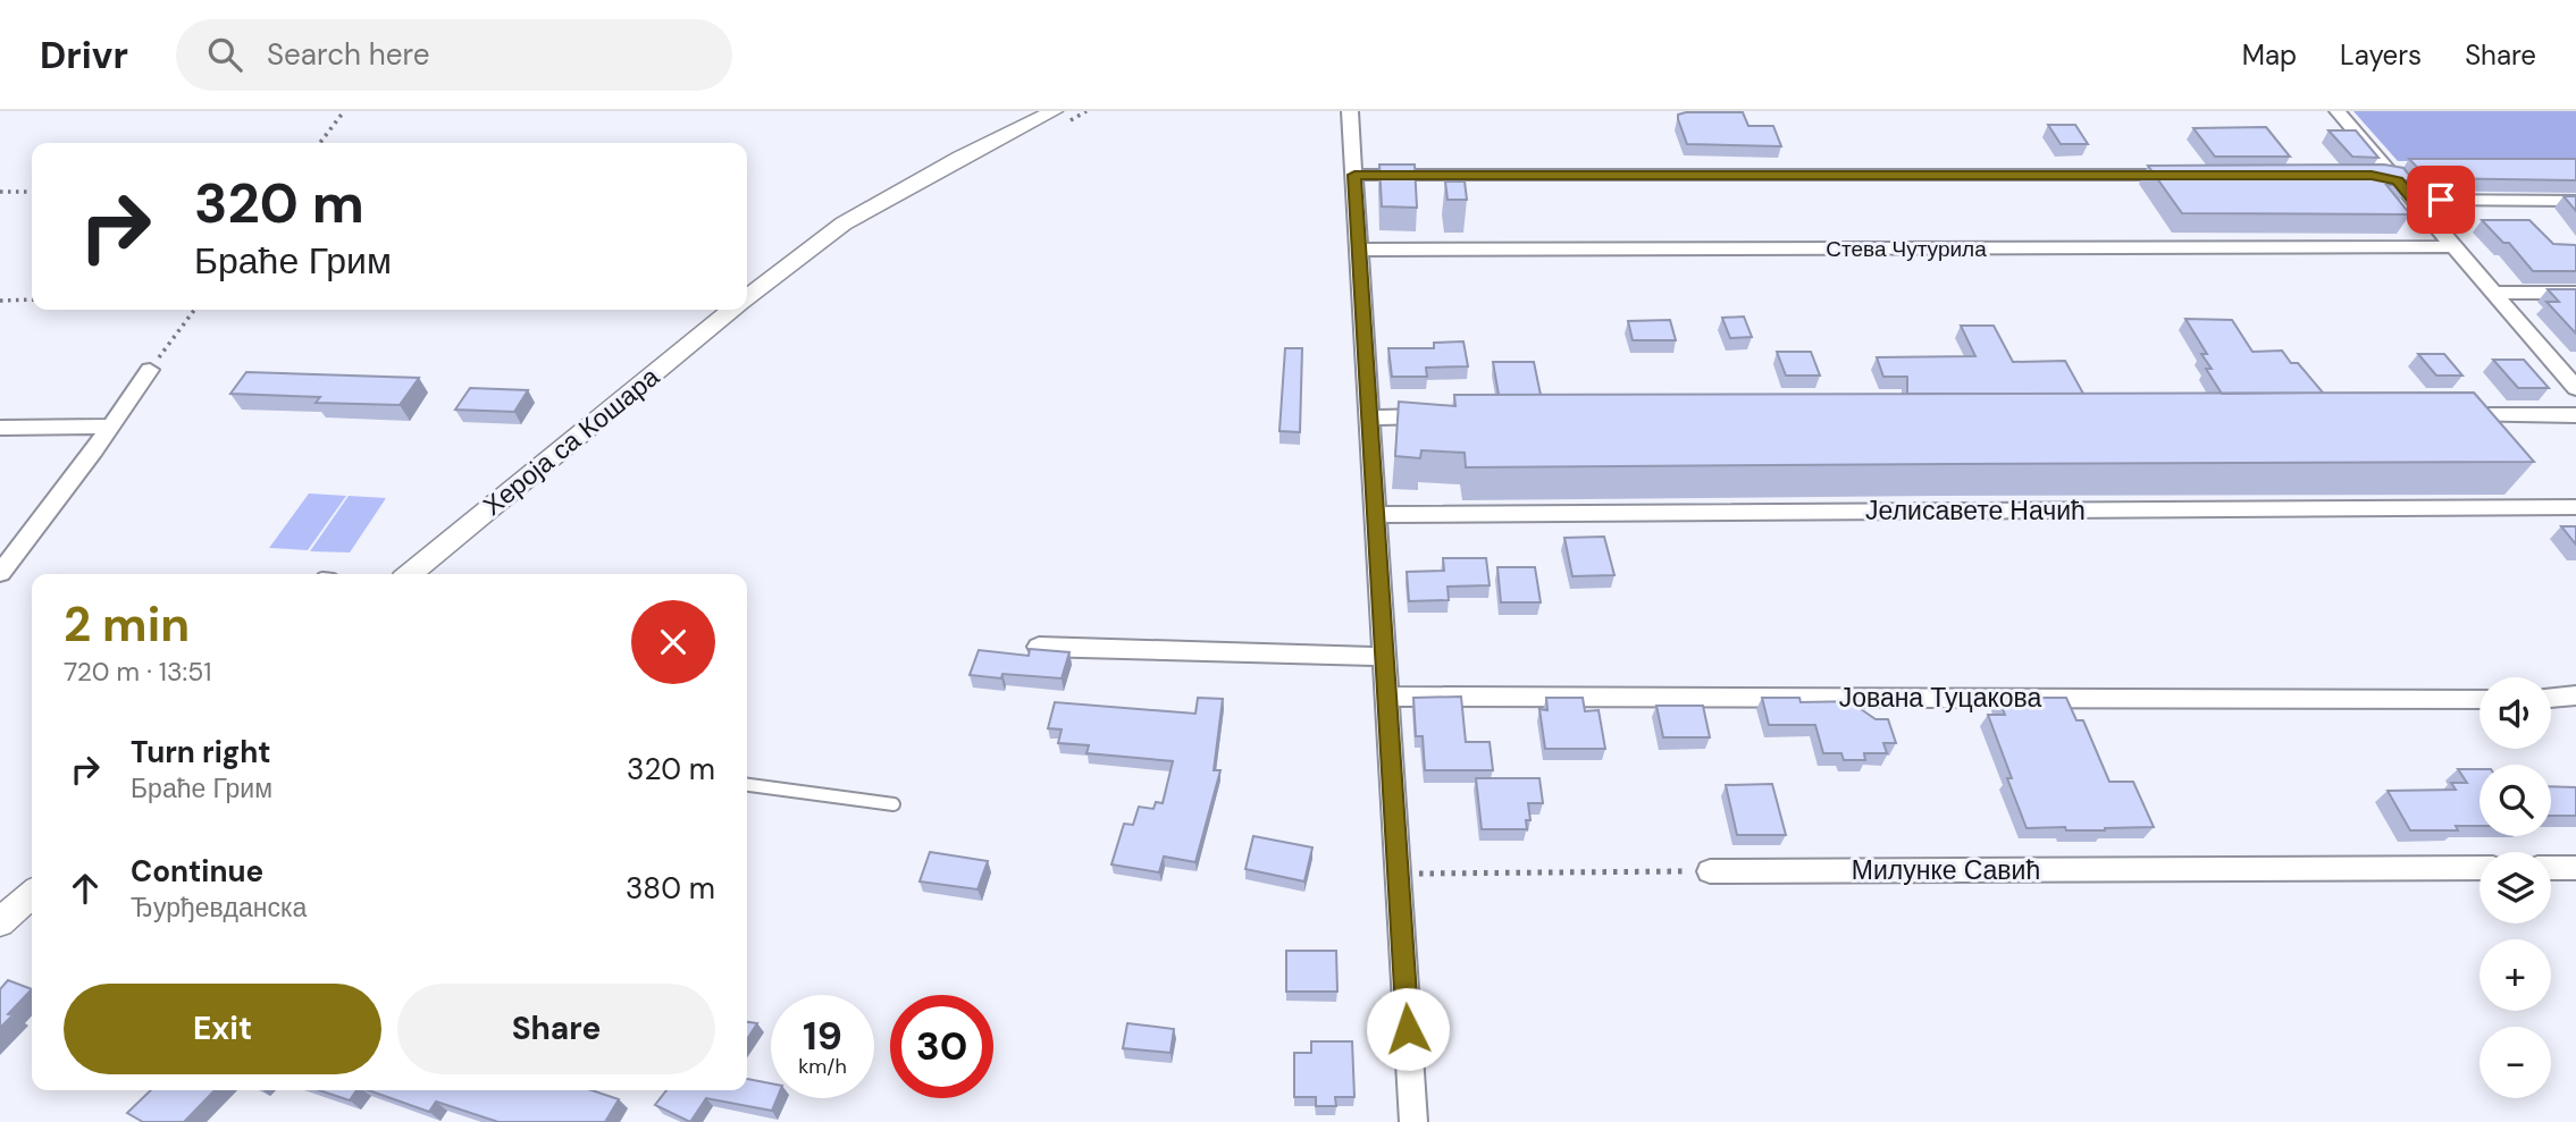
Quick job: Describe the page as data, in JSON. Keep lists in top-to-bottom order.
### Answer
{
  "streets": {
    "street": [
      "Стева Чутурила",
      "Хероја са Кошара",
      "Јелисавете Начић",
      "Јована Туцакова",
      "Милунке Савић"
    ]
  },
  "page": {
    "header": "Drivr",
    "search": "Search here",
    "nav": ["Map", "Layers", "Share"],
    "turn": ["320 m", "Браће Грим"],
    "heading": ["2 min", "720 m · 13:51"],
    "map_buttons": ["+", "−"],
    "list": [
      {
        "name": "Turn right",
        "note": "Браће Грим",
        "value": "320 m"
      },
      {
        "name": "Continue",
        "note": "Ђурђевданска",
        "value": "380 m"
      }
    ],
    "buttons": ["Exit", "Share"],
    "speed": "19 km/h",
    "limit": "30"
  }
}
